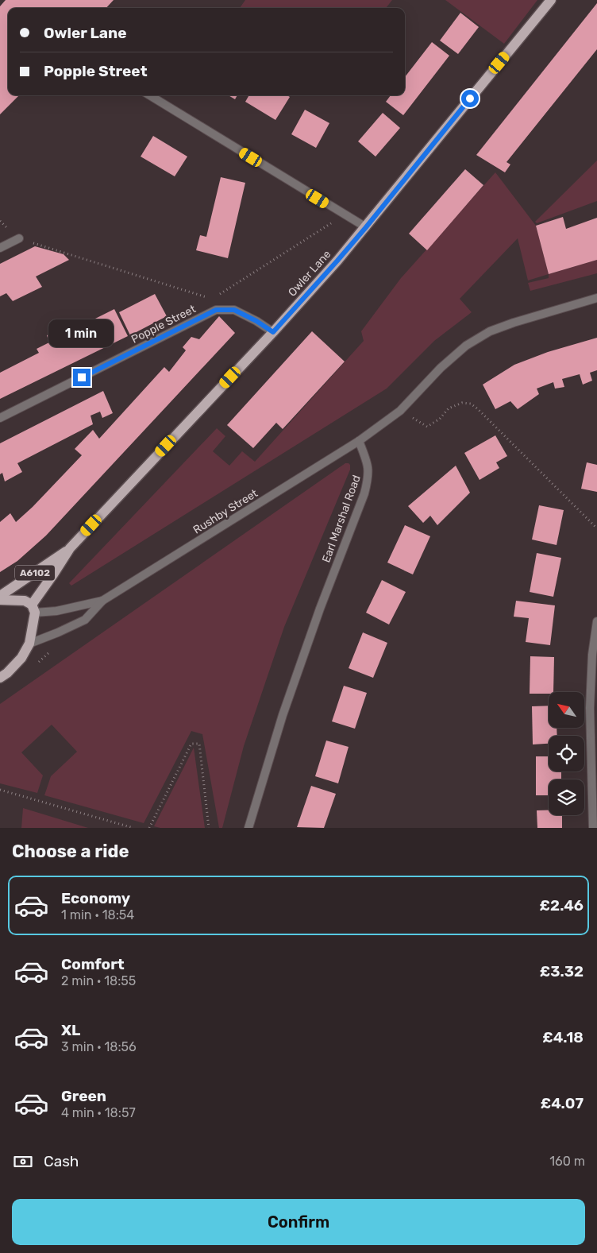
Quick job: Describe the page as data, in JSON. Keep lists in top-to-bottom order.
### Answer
{
  "streets": {
    "main road": ["Owler Lane", "A6102"],
    "street": ["Popple Street", "Rushby Street", "Earl Marshal Road"]
  },
  "crossings": [
    ["Owler Lane", "Popple Street"],
    ["Owler Lane", "Rushby Street"],
    ["Rushby Street", "Earl Marshal Road"]
  ],
  "north": "top left",
  "page": {
    "banner": ["Owler Lane", "Popple Street"],
    "bubble": "1 min",
    "heading": "Choose a ride",
    "list": [
      {
        "name": "Economy",
        "note": "1 min · 18:54",
        "value": "£2.46"
      },
      {
        "name": "Comfort",
        "note": "2 min · 18:55",
        "value": "£3.32"
      },
      {
        "name": "XL",
        "note": "3 min · 18:56",
        "value": "£4.18"
      },
      {
        "name": "Green",
        "note": "4 min · 18:57",
        "value": "£4.07"
      }
    ],
    "pay": ["Cash", "160 m"],
    "buttons": "Confirm"
  }
}
